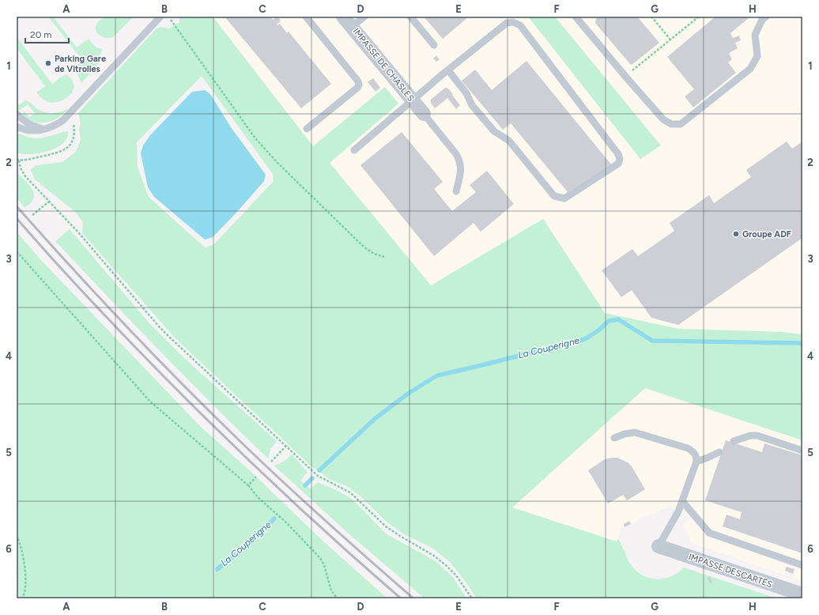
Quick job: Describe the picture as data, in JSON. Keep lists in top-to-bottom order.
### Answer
{
  "streets": {
    "street": ["IMPASSE DE CHASLES", "IMPASSE DESCARTES"]
  },
  "water": ["La Couperigne"],
  "places": ["Parking Gare de Vitrolles", "Groupe ADF"],
  "scale_bar": "20 m",
  "grid": {
    "columns": [
      "A",
      "B",
      "C",
      "D",
      "E",
      "F",
      "G",
      "H"
    ],
    "rows": [
      "1",
      "2",
      "3",
      "4",
      "5",
      "6"
    ]
  }
}
